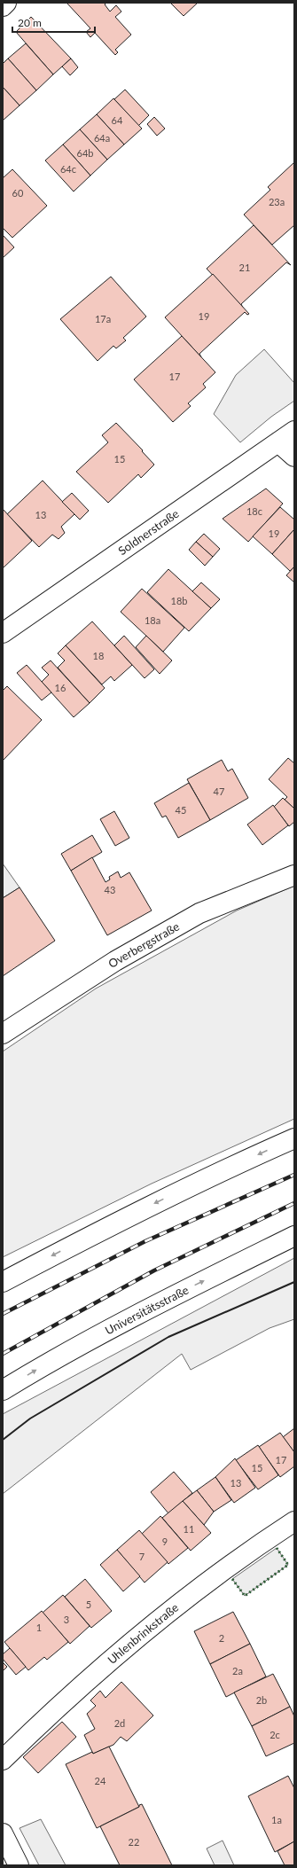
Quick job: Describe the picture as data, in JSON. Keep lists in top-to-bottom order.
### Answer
{
  "streets": {
    "main road": [
      "Soldnerstraße",
      "Overbergstraße",
      "Universitätsstraße",
      "Uhlenbrinkstraße"
    ]
  },
  "house_numbers": [
    "64",
    "64a",
    "64b",
    "64c",
    "60",
    "23a",
    "21",
    "19",
    "17a",
    "17",
    "15",
    "18c",
    "13",
    "19",
    "18b",
    "18a",
    "18",
    "16",
    "47",
    "45",
    "43",
    "17",
    "15",
    "13",
    "11",
    "9",
    "7",
    "5",
    "3",
    "1",
    "2",
    "2a",
    "2b",
    "2d",
    "2c",
    "24",
    "1a",
    "22"
  ],
  "scale_bar": "20 m"
}
